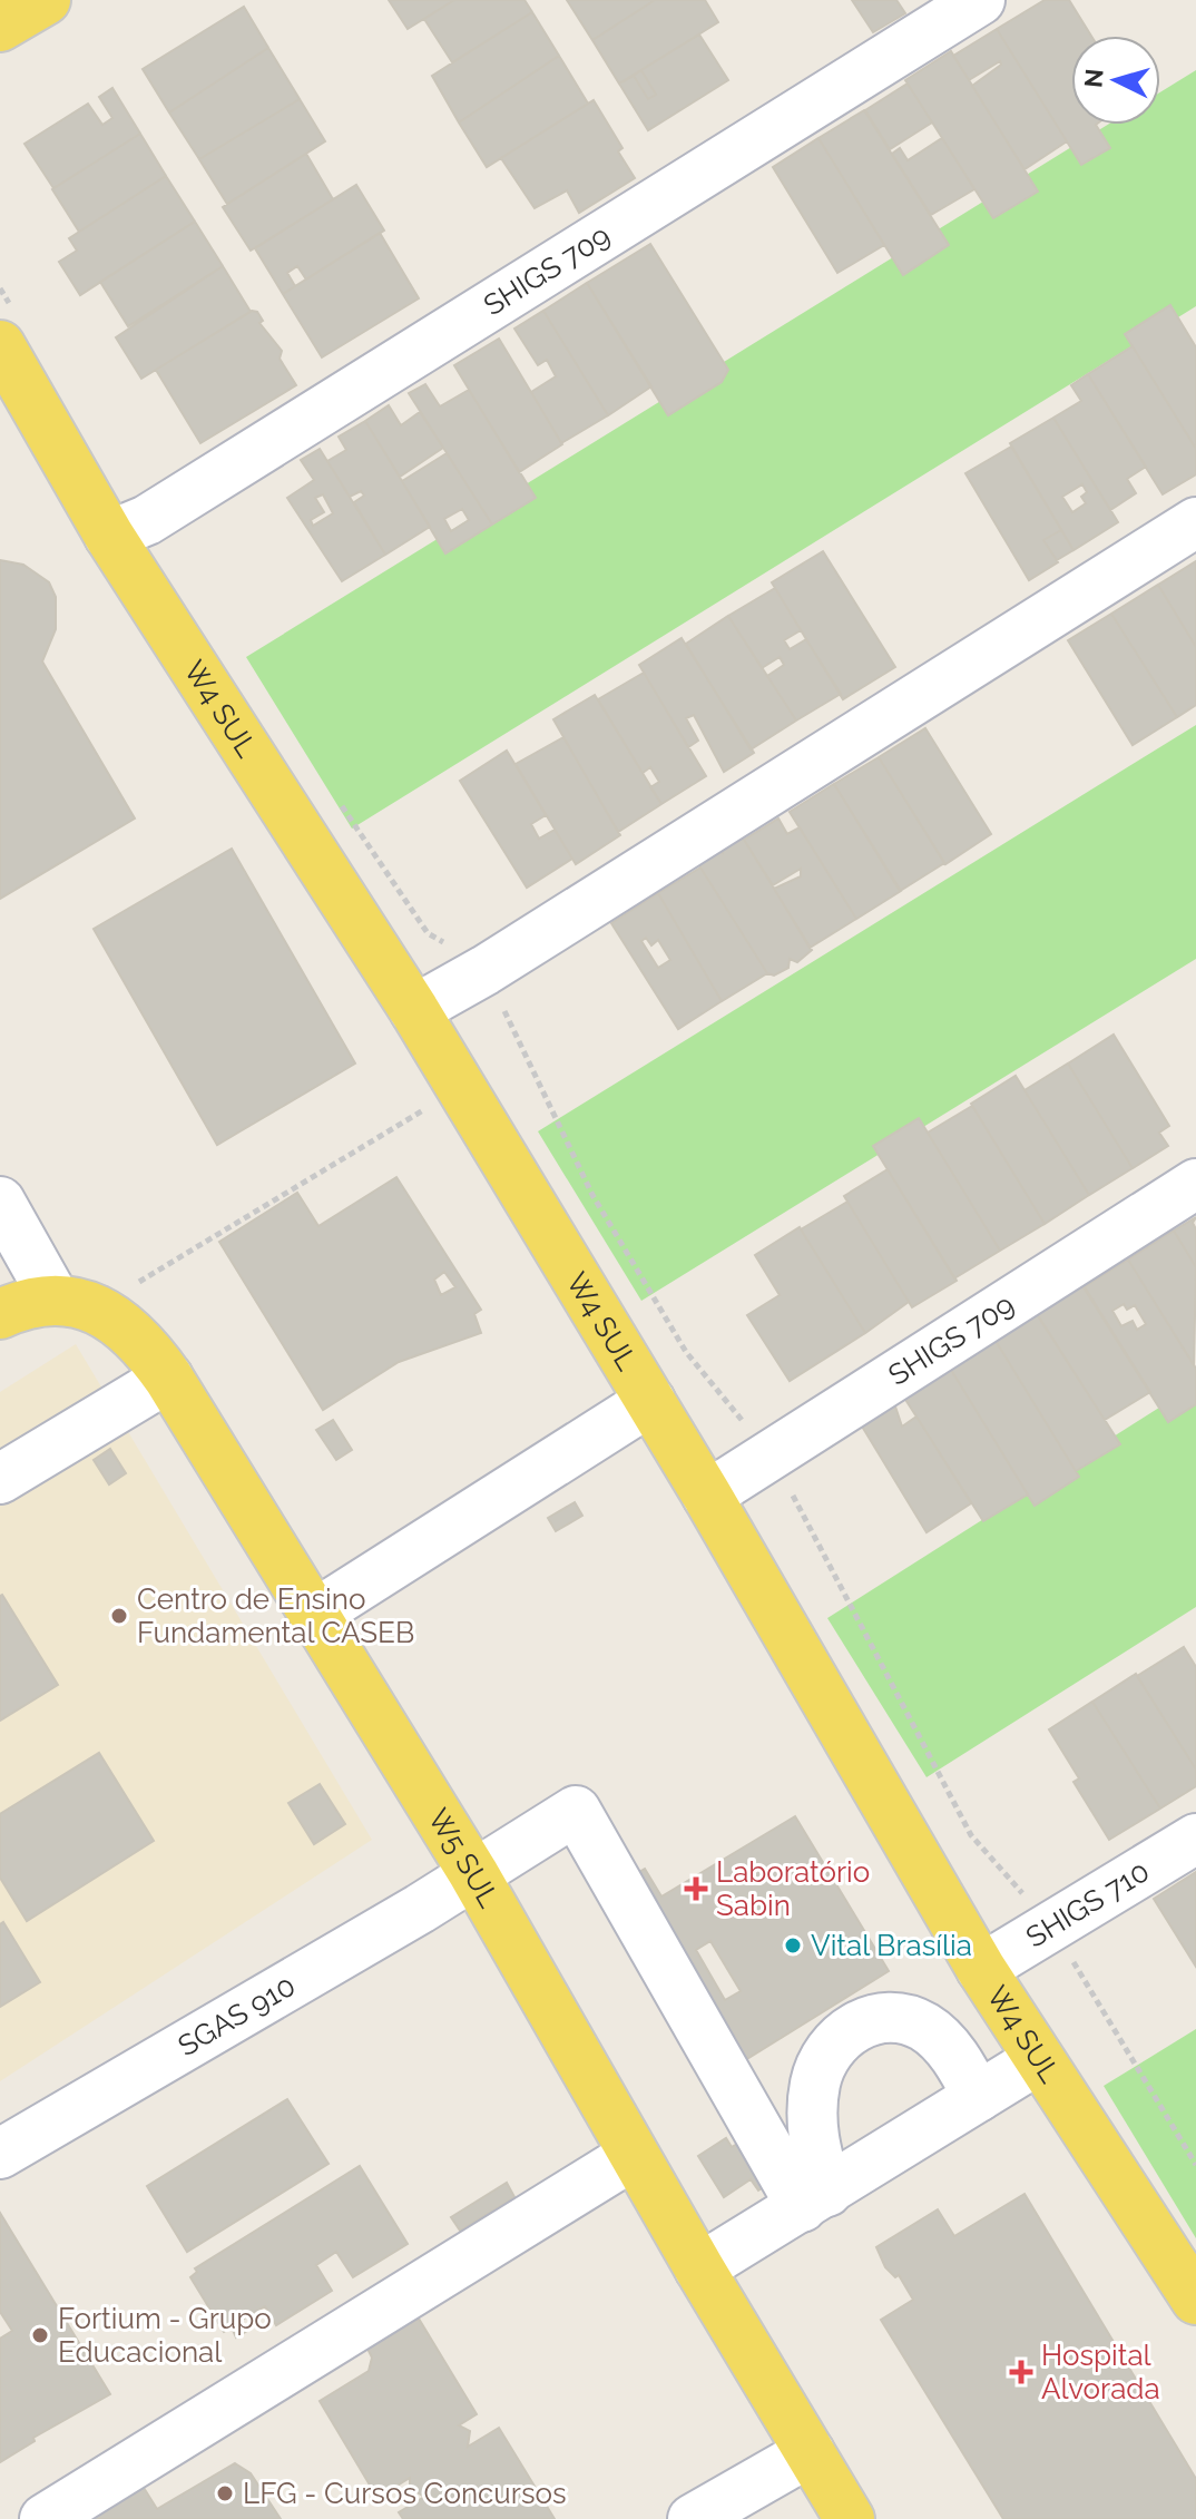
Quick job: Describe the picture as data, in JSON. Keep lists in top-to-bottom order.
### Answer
{
  "streets": {
    "main road": ["W4 SUL", "W5 SUL"],
    "street": ["SHIGS 709", "SHIGS 710", "SGAS 910"]
  },
  "crossings": [
    ["SHIGS 709", "W4 SUL"],
    ["W4 SUL", "SHIGS 710"],
    ["W5 SUL", "SGAS 910"]
  ],
  "places": {
    "other": [
      "Centro de Ensino Fundamental CASEB",
      "Vital Brasília",
      "Fortium - Grupo Educacional",
      "LFG - Cursos Concursos"
    ],
    "health": ["Laboratório Sabin", "Hospital Alvorada"]
  },
  "north": "left"
}
